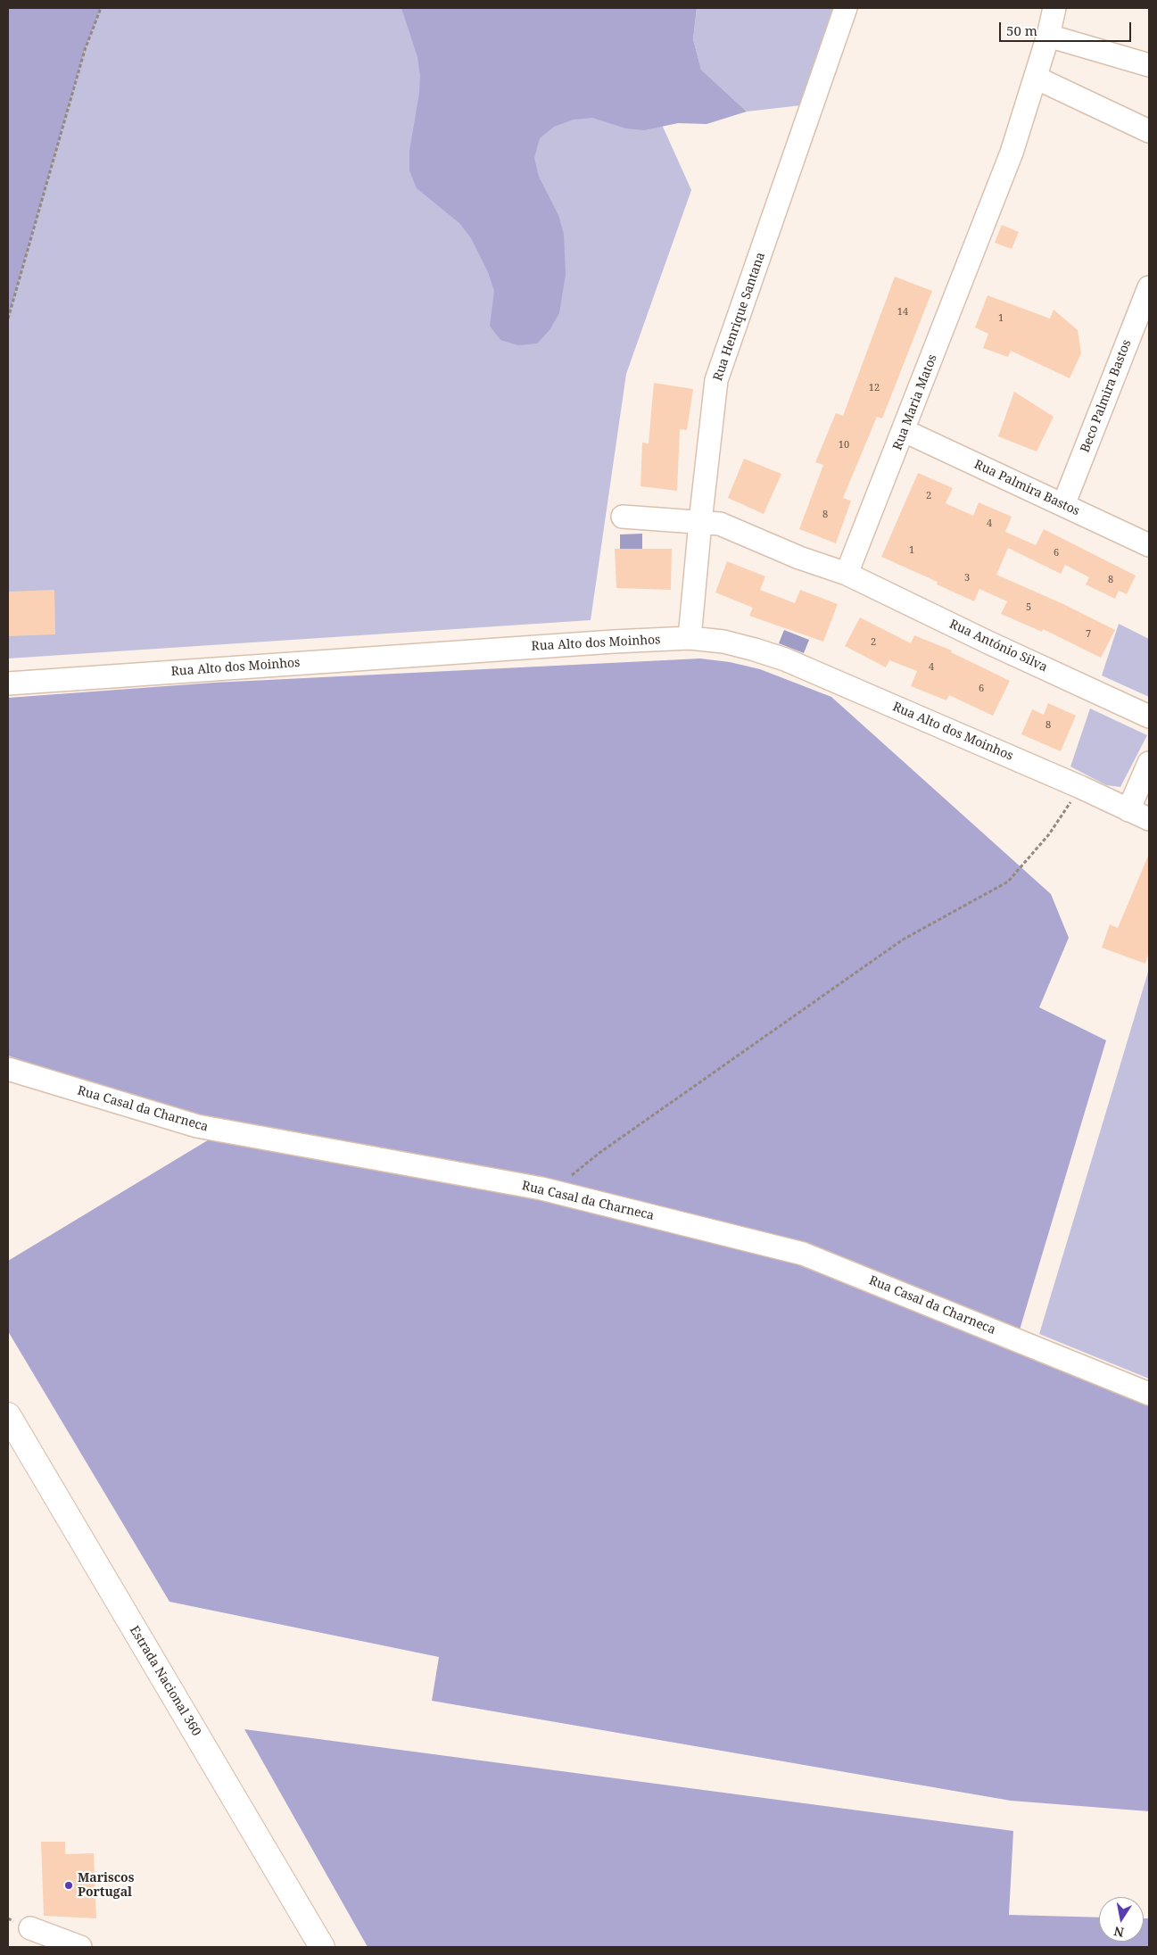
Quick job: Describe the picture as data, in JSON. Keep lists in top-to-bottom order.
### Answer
{
  "streets": {
    "main road": ["Estrada Nacional 360"],
    "street": [
      "Rua Henrique Santana",
      "Beco Palmira Bastos",
      "Rua Maria Matos",
      "Rua Palmira Bastos",
      "Rua Alto dos Moinhos",
      "Rua António Silva",
      "Rua Casal da Charneca"
    ]
  },
  "crossings": [
    ["Rua Henrique Santana", "Rua Alto dos Moinhos"],
    ["Beco Palmira Bastos", "Rua Palmira Bastos"],
    ["Rua Maria Matos", "Rua Palmira Bastos"],
    ["Rua Maria Matos", "Rua António Silva"]
  ],
  "places": ["Mariscos Portugal"],
  "house_numbers": [
    "14",
    "1",
    "12",
    "10",
    "2",
    "8",
    "4",
    "1",
    "6",
    "3",
    "8",
    "5",
    "7",
    "2",
    "4",
    "6",
    "8"
  ],
  "scale_bar": "50 m",
  "north": "bottom"
}
